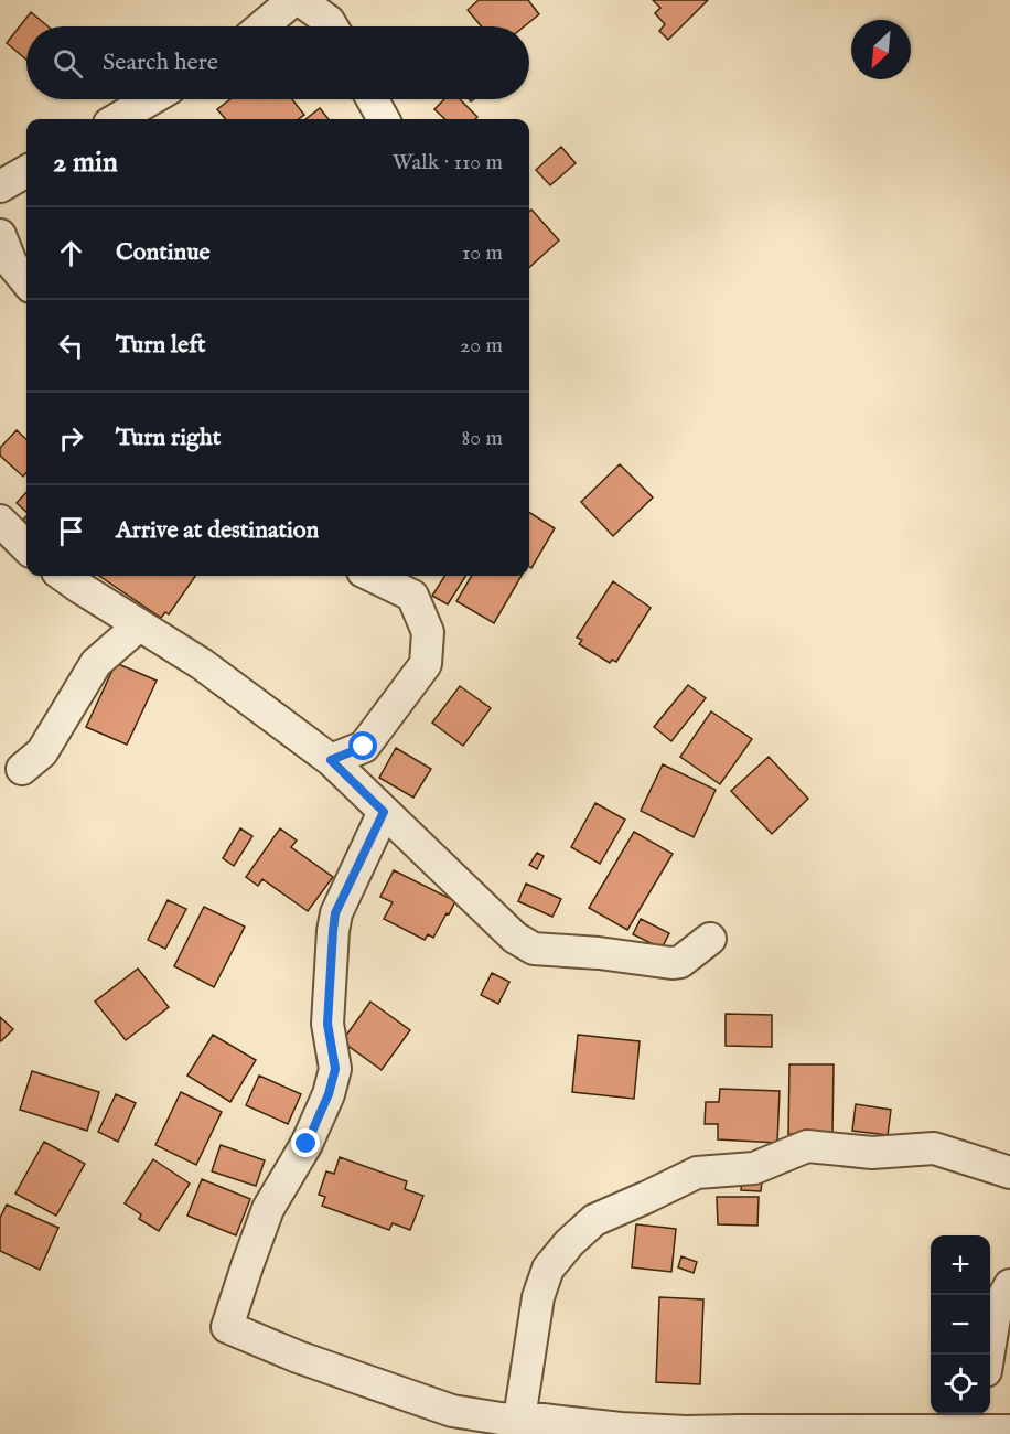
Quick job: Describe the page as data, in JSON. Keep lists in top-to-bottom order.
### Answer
{
  "north": "bottom left",
  "page": {
    "search": "Search here",
    "heading": ["2 min", "Walk · 110 m"],
    "list": [
      ["Continue", "10 m"],
      ["Turn left", "20 m"],
      ["Turn right", "80 m"],
      "Arrive at destination"
    ],
    "map_buttons": ["+", "−"]
  }
}
